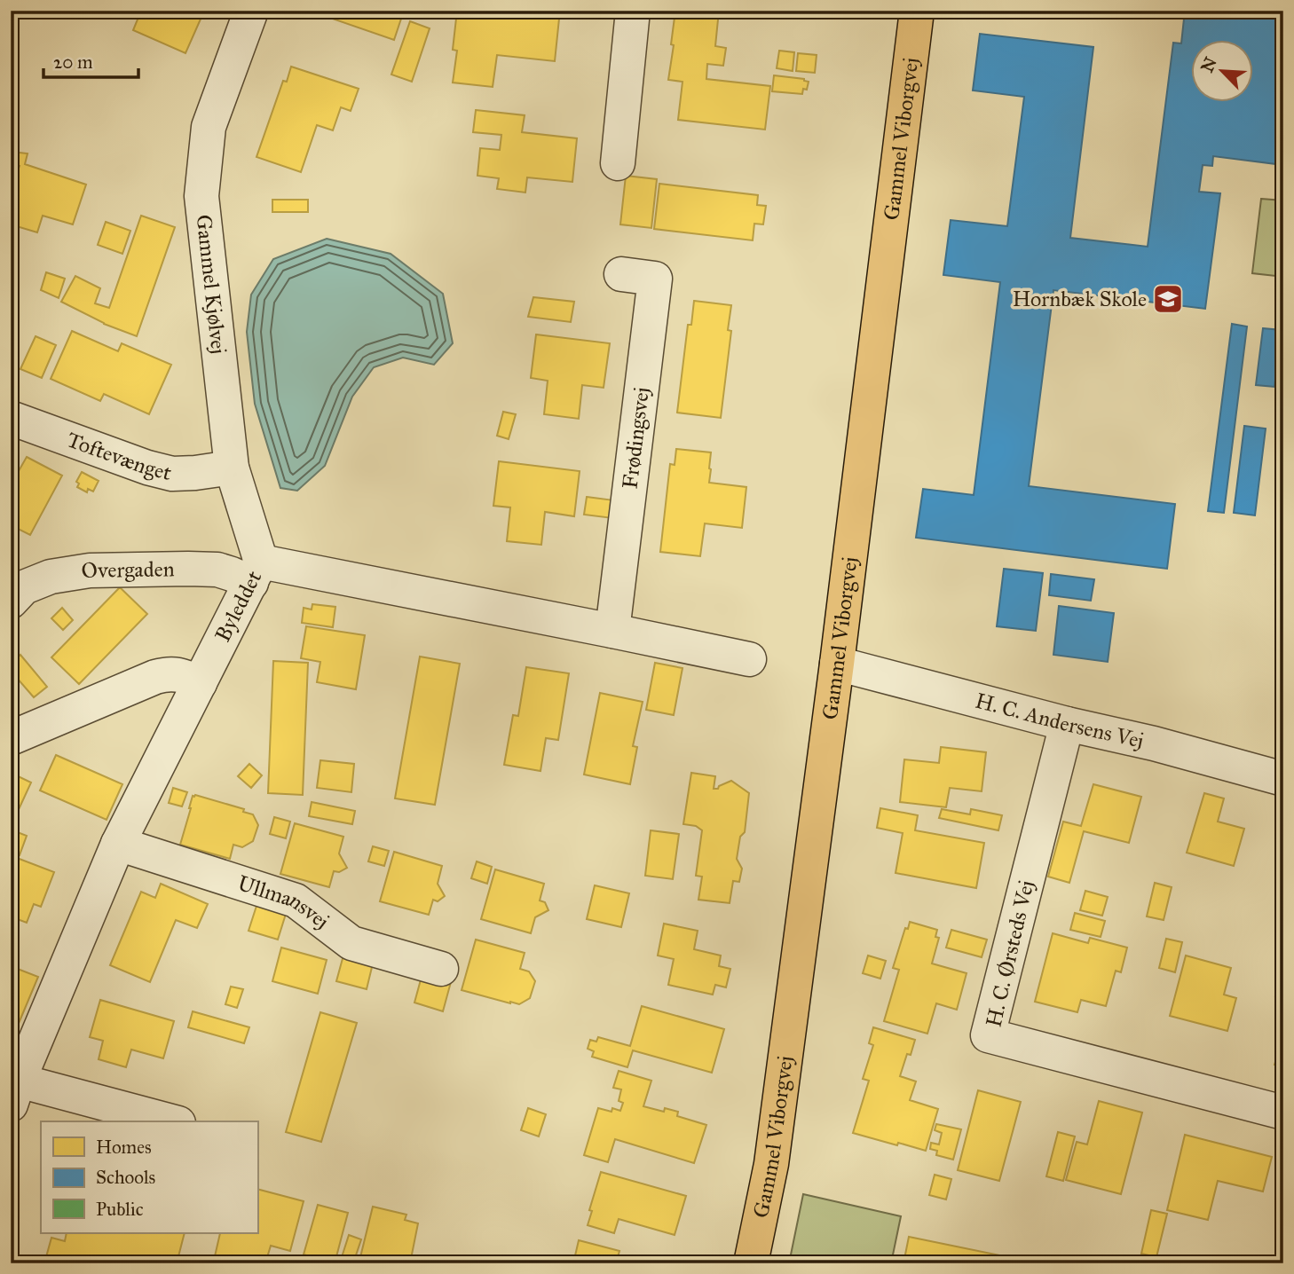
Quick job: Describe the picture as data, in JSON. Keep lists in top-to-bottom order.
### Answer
{
  "streets": {
    "main road": ["Gammel Viborgvej"],
    "street": [
      "Gammel Kjølvej",
      "Frødingsvej",
      "Toftevænget",
      "Overgaden",
      "Byleddet",
      "H. C. Andersens Vej",
      "Ullmansvej",
      "H. C. Ørsteds Vej"
    ]
  },
  "crossings": [
    ["Gammel Viborgvej", "H. C. Andersens Vej"],
    ["Gammel Kjølvej", "Toftevænget"],
    ["Gammel Kjølvej", "Overgaden"],
    ["Gammel Kjølvej", "Byleddet"],
    ["Frødingsvej", "Byleddet"],
    ["Overgaden", "Byleddet"],
    ["Byleddet", "Ullmansvej"],
    ["H. C. Andersens Vej", "H. C. Ørsteds Vej"]
  ],
  "places": {
    "school or university": ["Hornbæk Skole"]
  },
  "legend": ["Homes", "Schools", "Public"],
  "scale_bar": "20 m",
  "north": "top left"
}
